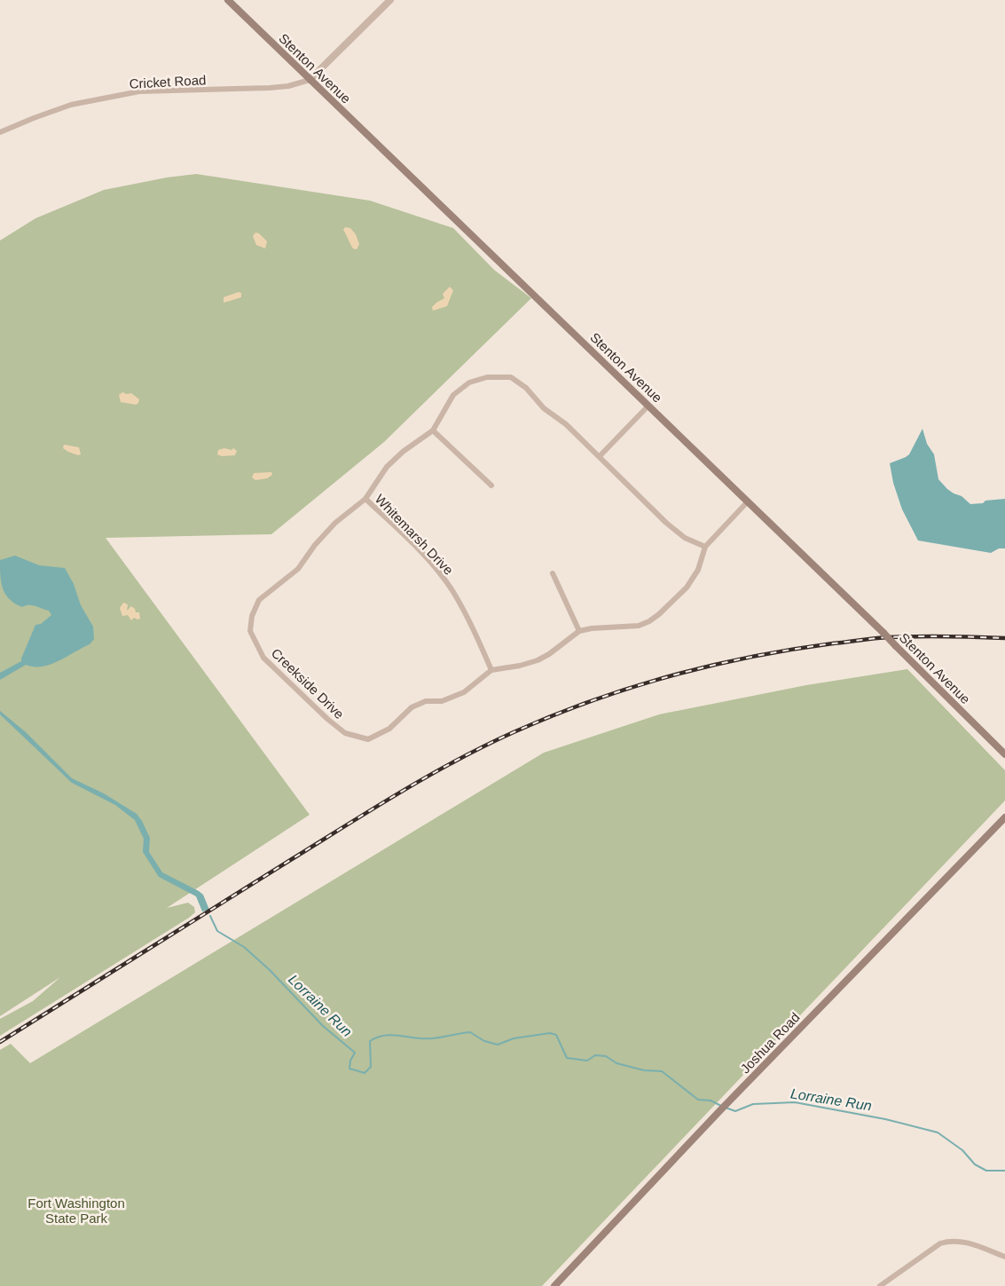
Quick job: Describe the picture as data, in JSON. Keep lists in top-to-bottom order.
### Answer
{
  "streets": {
    "main road": ["Stenton Avenue", "Joshua Road"],
    "street": ["Cricket Road", "Whitemarsh Drive", "Creekside Drive"]
  },
  "crossings": [
    ["Stenton Avenue", "Cricket Road"],
    ["Whitemarsh Drive", "Creekside Drive"]
  ],
  "water": ["Lorraine Run"],
  "parks": ["Fort Washington State Park"]
}
